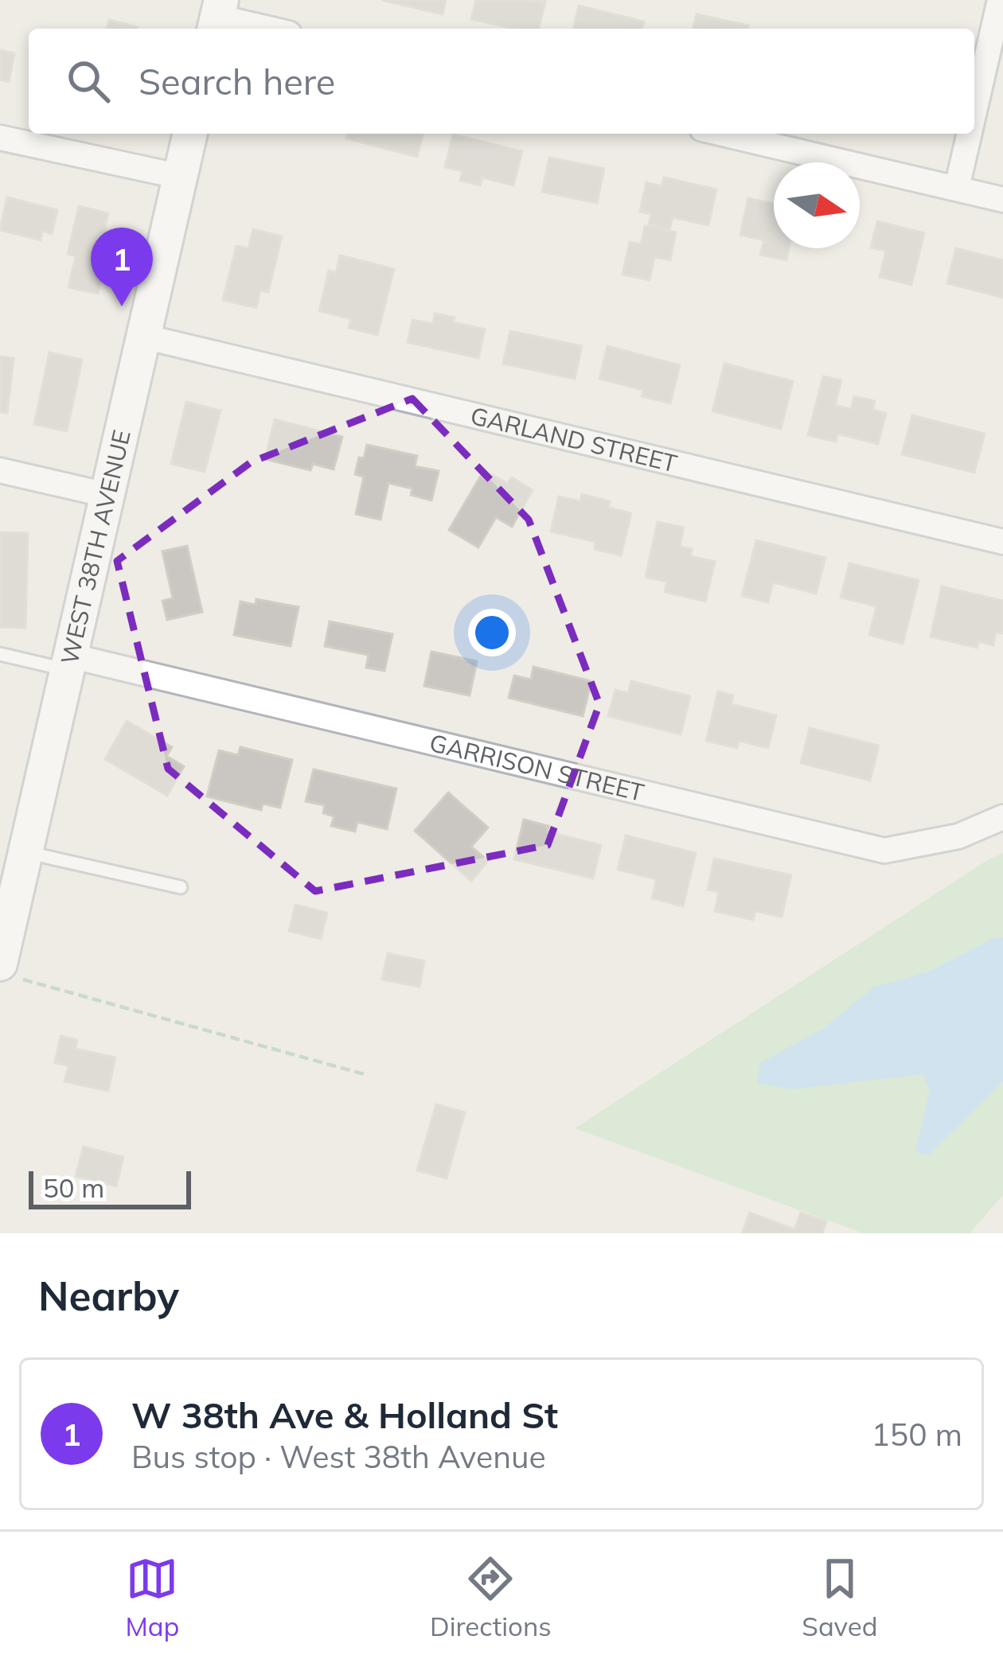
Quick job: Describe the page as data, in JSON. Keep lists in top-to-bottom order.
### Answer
{
  "streets": {
    "main road": ["WEST 38TH AVENUE"],
    "street": ["GARLAND STREET", "GARRISON STREET"]
  },
  "crossings": [
    ["GARLAND STREET", "WEST 38TH AVENUE"],
    ["WEST 38TH AVENUE", "GARRISON STREET"]
  ],
  "scale_bar": "50 m",
  "north": "right",
  "page": {
    "search": "Search here",
    "pins": "1",
    "scale": "50 m",
    "heading": "Nearby",
    "list": [
      {
        "mark": "1",
        "name": "W 38th Ave & Holland St",
        "note": "Bus stop · West 38th Avenue",
        "value": "150 m"
      }
    ],
    "nav": ["Map", "Directions", "Saved"]
  }
}
